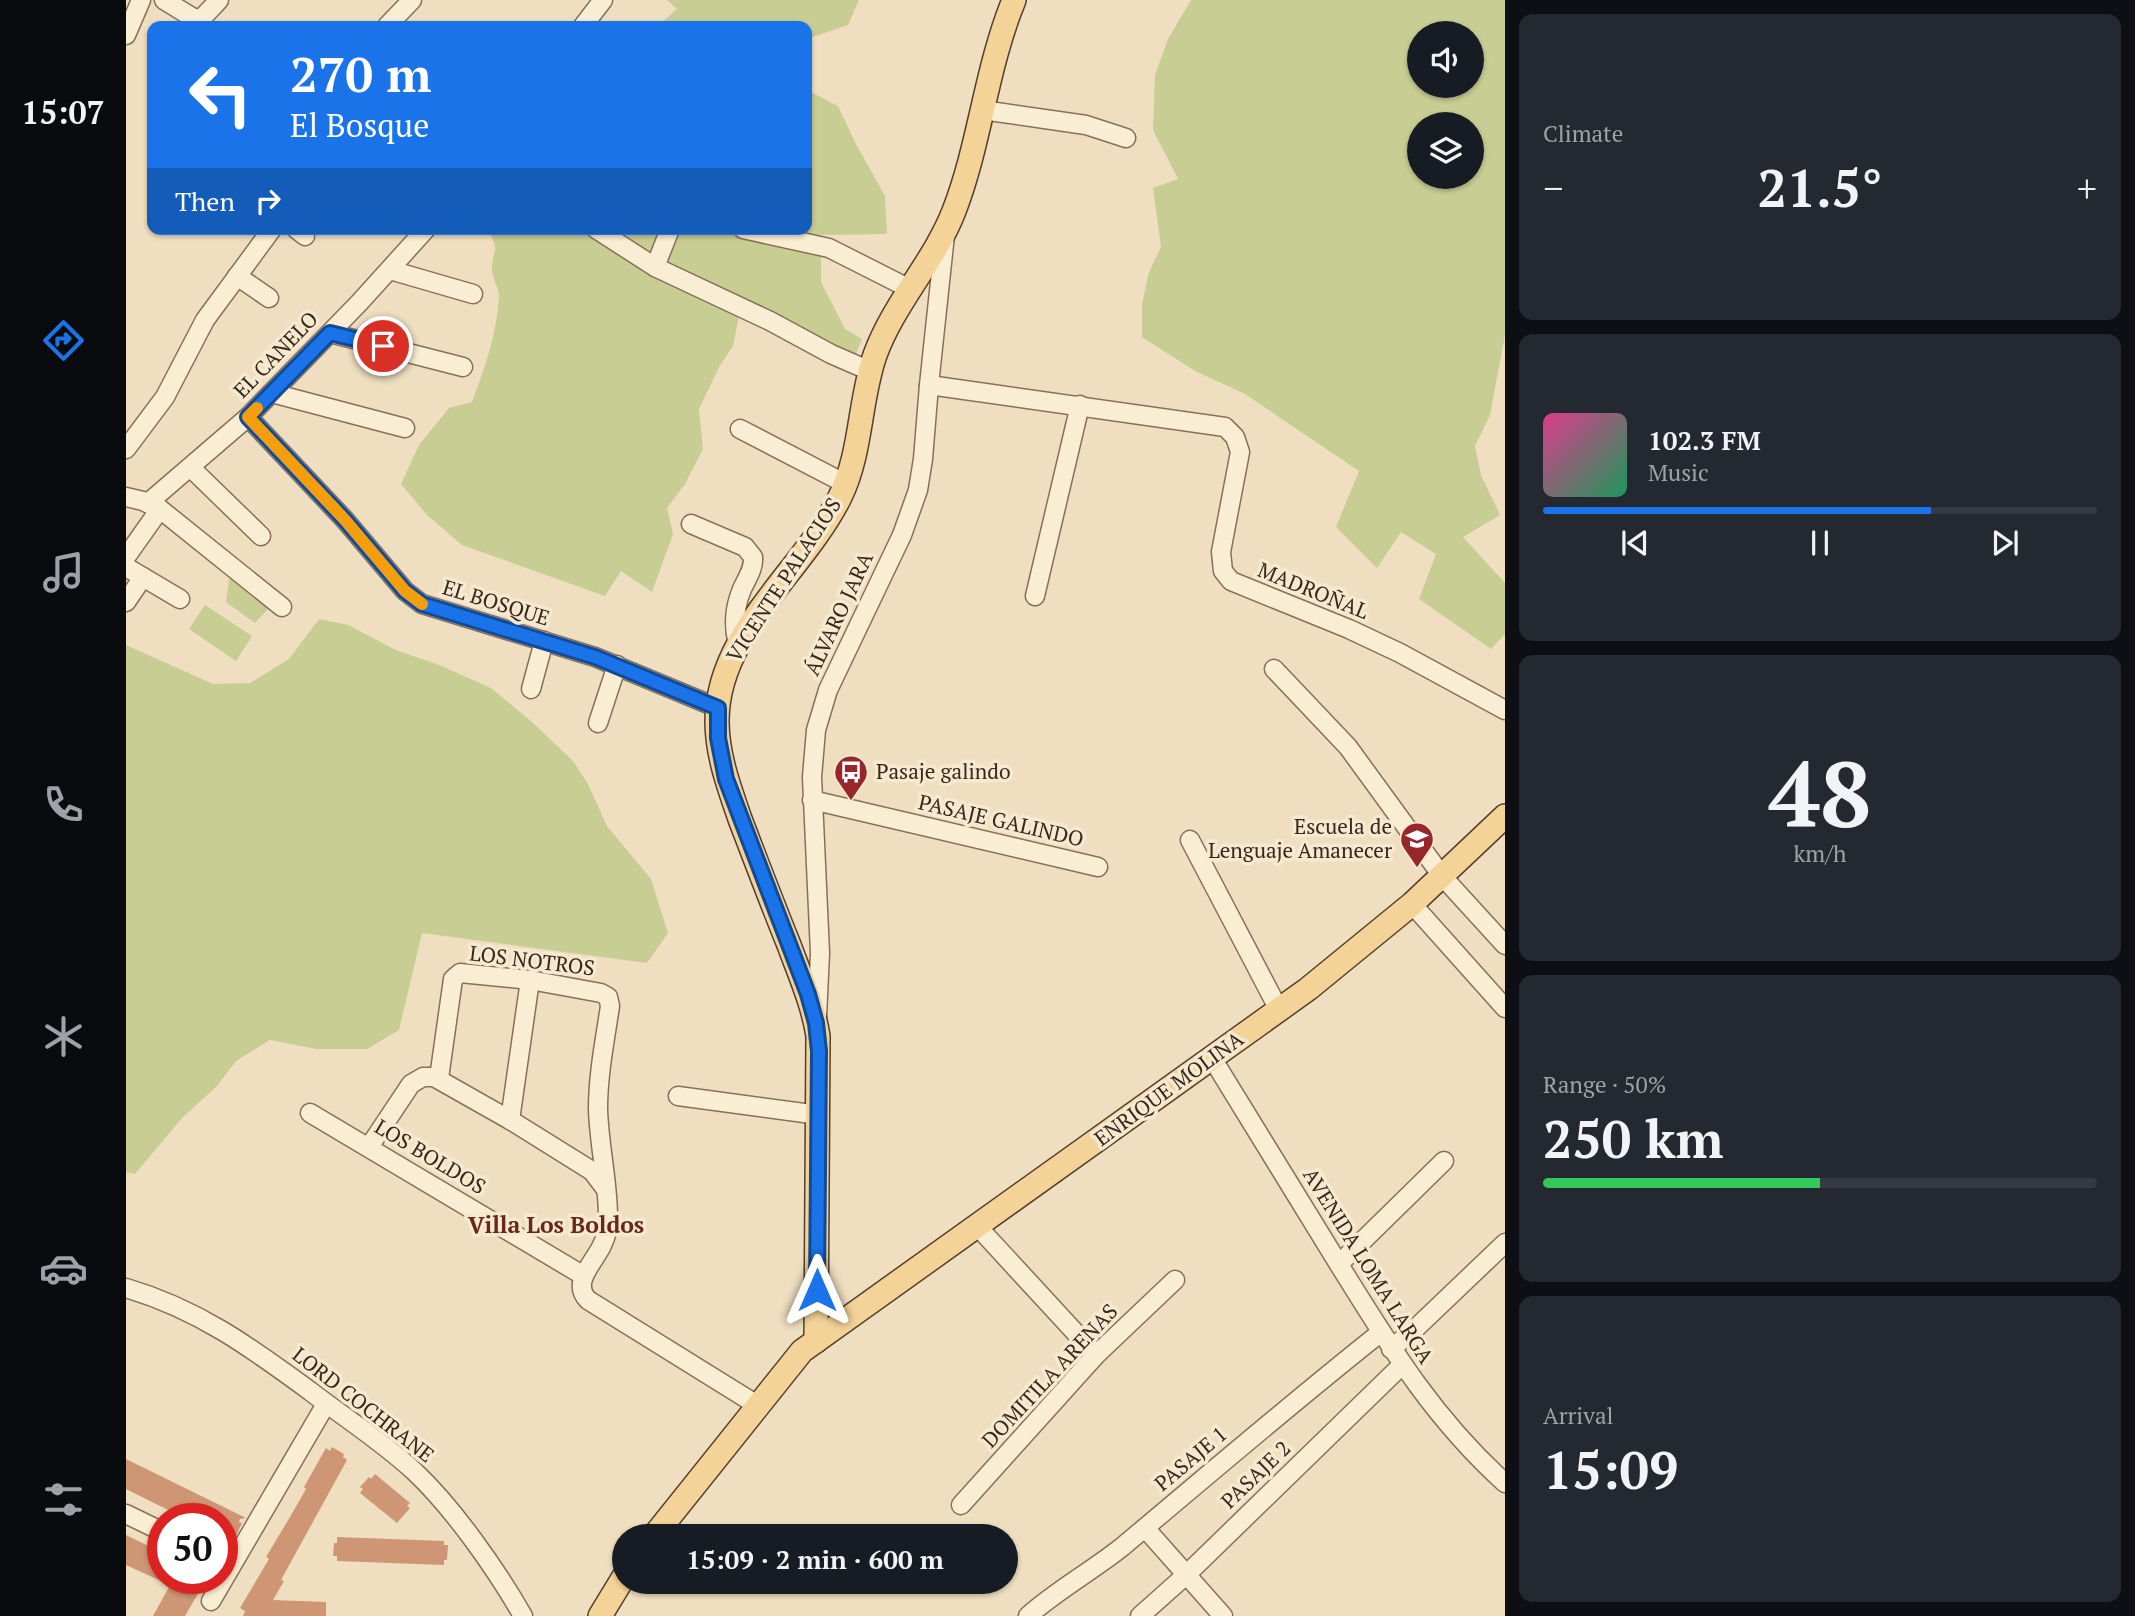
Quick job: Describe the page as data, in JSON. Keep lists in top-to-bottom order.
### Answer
{
  "streets": {
    "main road": ["VICENTE PALACIOS", "ENRIQUE MOLINA"],
    "street": [
      "EL CANELO",
      "MADROÑAL",
      "EL BOSQUE",
      "ÁLVARO JARA",
      "PASAJE GALINDO",
      "LOS NOTROS",
      "LOS BOLDOS",
      "AVENIDA LOMA LARGA",
      "DOMITILA ARENAS",
      "LORD COCHRANE",
      "PASAJE 1",
      "PASAJE 2"
    ]
  },
  "crossings": [
    ["EL CANELO", "EL BOSQUE"],
    ["VICENTE PALACIOS", "EL BOSQUE"],
    ["VICENTE PALACIOS", "ÁLVARO JARA"],
    ["VICENTE PALACIOS", "ENRIQUE MOLINA"],
    ["MADROÑAL", "ÁLVARO JARA"],
    ["ÁLVARO JARA", "PASAJE GALINDO"],
    ["LOS NOTROS", "LOS BOLDOS"],
    ["ENRIQUE MOLINA", "AVENIDA LOMA LARGA"],
    ["AVENIDA LOMA LARGA", "PASAJE 1"],
    ["AVENIDA LOMA LARGA", "PASAJE 2"]
  ],
  "districts": ["Villa Los Boldos"],
  "places": {
    "bus stop": ["Pasaje galindo"],
    "school or university": ["Escuela de Lenguaje Amanecer"]
  },
  "page": {
    "tabs": "15:07",
    "tile": [
      "Climate",
      ["48", "km/h"],
      ["Range · 50%", "250 km"],
      ["Arrival", "15:09"]
    ],
    "turn": ["270 m", "El Bosque"],
    "heat": ["−", "21.5°", "+"],
    "then": "Then",
    "song": ["102.3 FM", "Music"],
    "limit": "50",
    "trip": "15:09 · 2 min · 600 m"
  }
}
